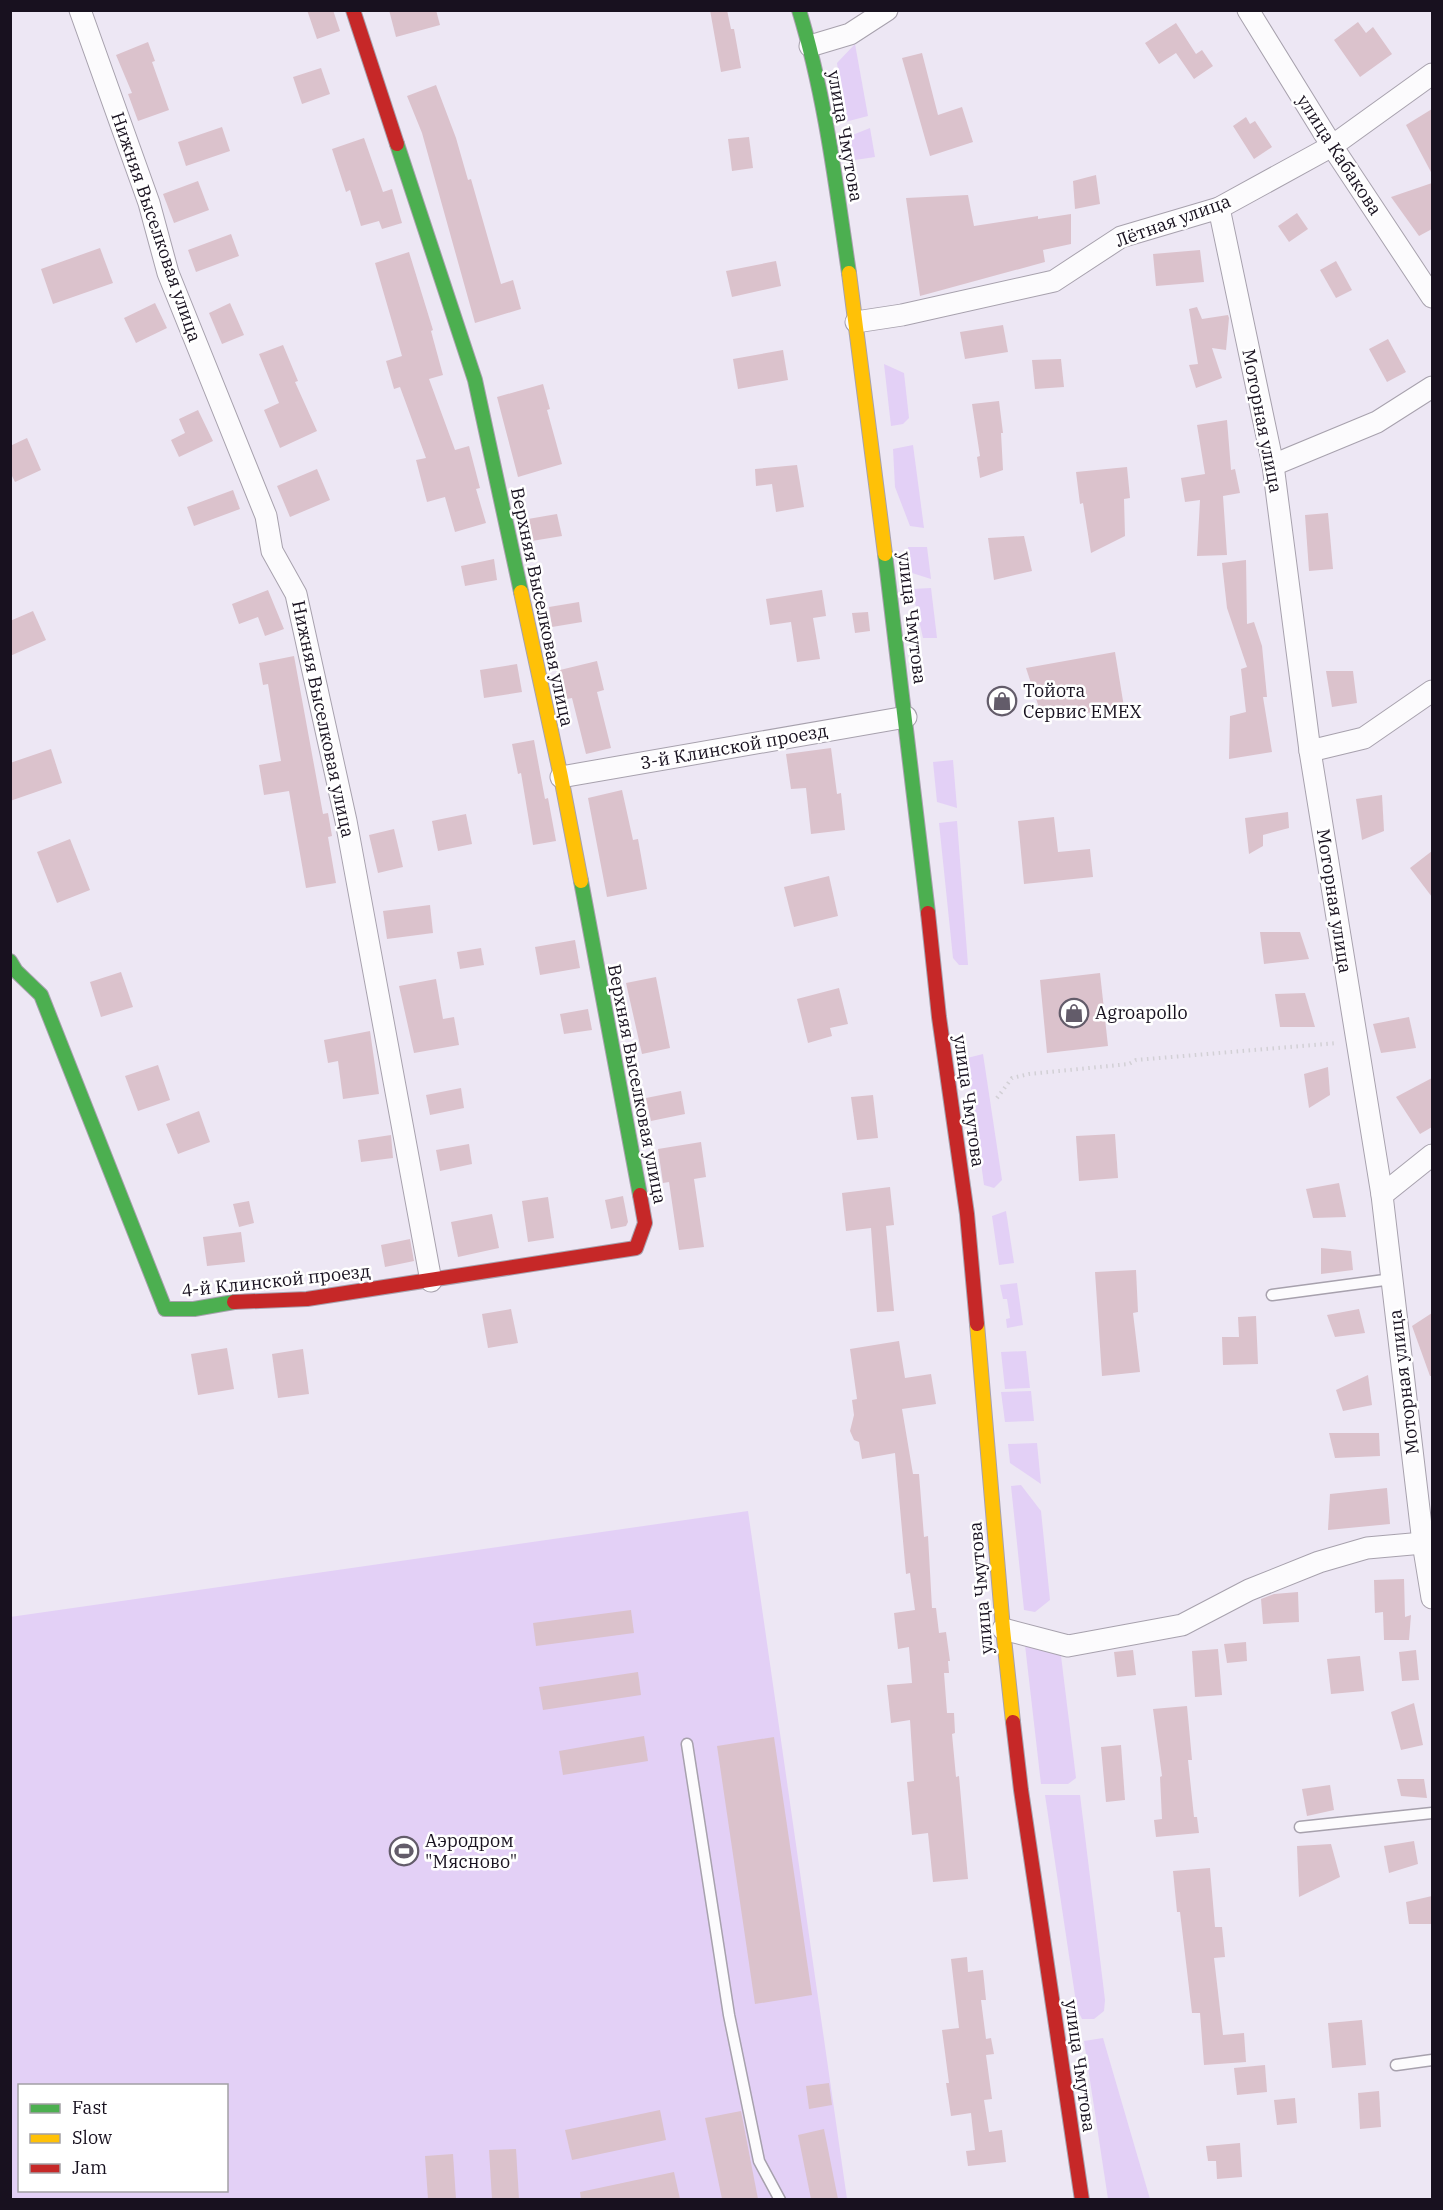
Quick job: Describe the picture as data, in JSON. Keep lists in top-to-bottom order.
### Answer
{
  "streets": {
    "main road": ["улица Чмутова", "Верхняя Выселковая улица", "4-й Клинской проезд"],
    "street": [
      "улица Кабакова",
      "Лётная улица",
      "Нижняя Выселковая улица",
      "Моторная улица",
      "3-й Клинской проезд"
    ]
  },
  "crossings": [
    ["улица Чмутова", "Лётная улица"],
    ["улица Чмутова", "3-й Клинской проезд"],
    ["улица Кабакова", "Лётная улица"],
    ["Лётная улица", "Моторная улица"],
    ["Нижняя Выселковая улица", "4-й Клинской проезд"],
    ["Верхняя Выселковая улица", "3-й Клинской проезд"],
    ["Верхняя Выселковая улица", "4-й Клинской проезд"]
  ],
  "places": {
    "shop": ["Тойота Сервис EMEX", "Agroapollo"],
    "sports": ["Аэродром \"Мясново\""]
  },
  "legend": ["Fast", "Slow", "Jam"]
}
